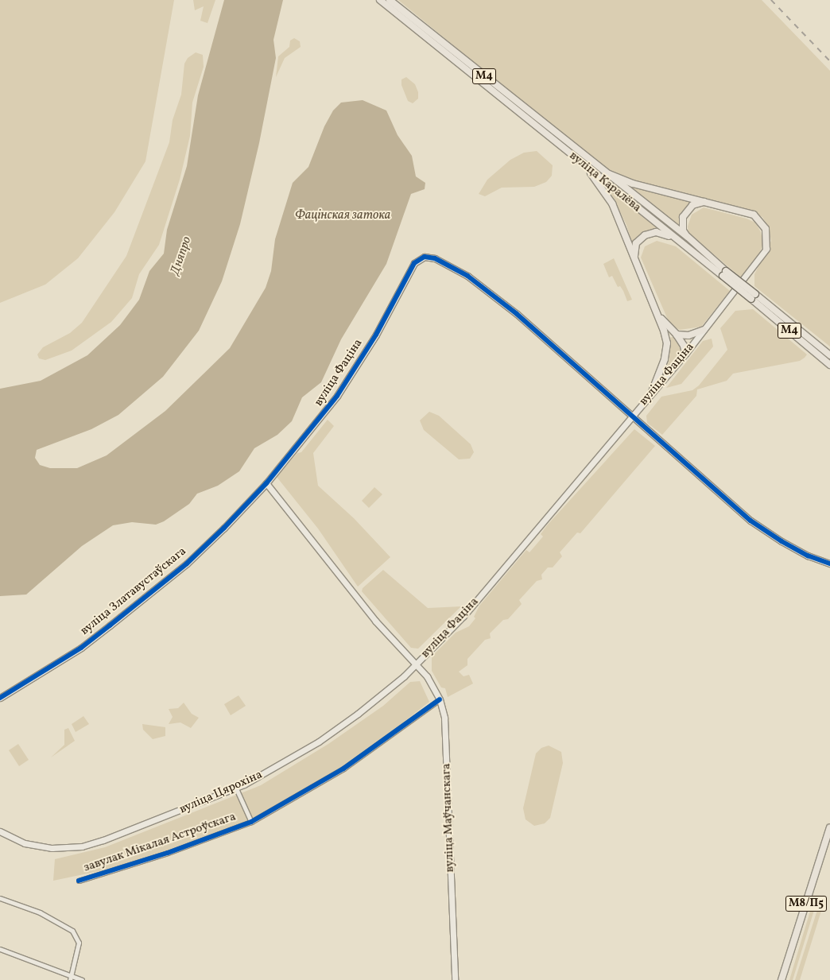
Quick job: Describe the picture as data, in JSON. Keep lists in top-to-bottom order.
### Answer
{
  "streets": {
    "main road": ["М4", "вуліца Каралёва", "М8/П5"],
    "street": [
      "вуліца Фаціна",
      "вуліца Златавустаўскага",
      "вуліца Цярохіна",
      "вуліца Маўчанскага",
      "завулак Мікалая Астроўскага"
    ]
  },
  "crossings": [
    ["вуліца Фаціна", "вуліца Златавустаўскага"],
    ["вуліца Фаціна", "вуліца Цярохіна"],
    ["вуліца Фаціна", "вуліца Маўчанскага"],
    ["вуліца Цярохіна", "вуліца Маўчанскага"],
    ["вуліца Маўчанскага", "завулак Мікалая Астроўскага"]
  ],
  "water": ["Фацінская затока", "Дняпро"]
}
